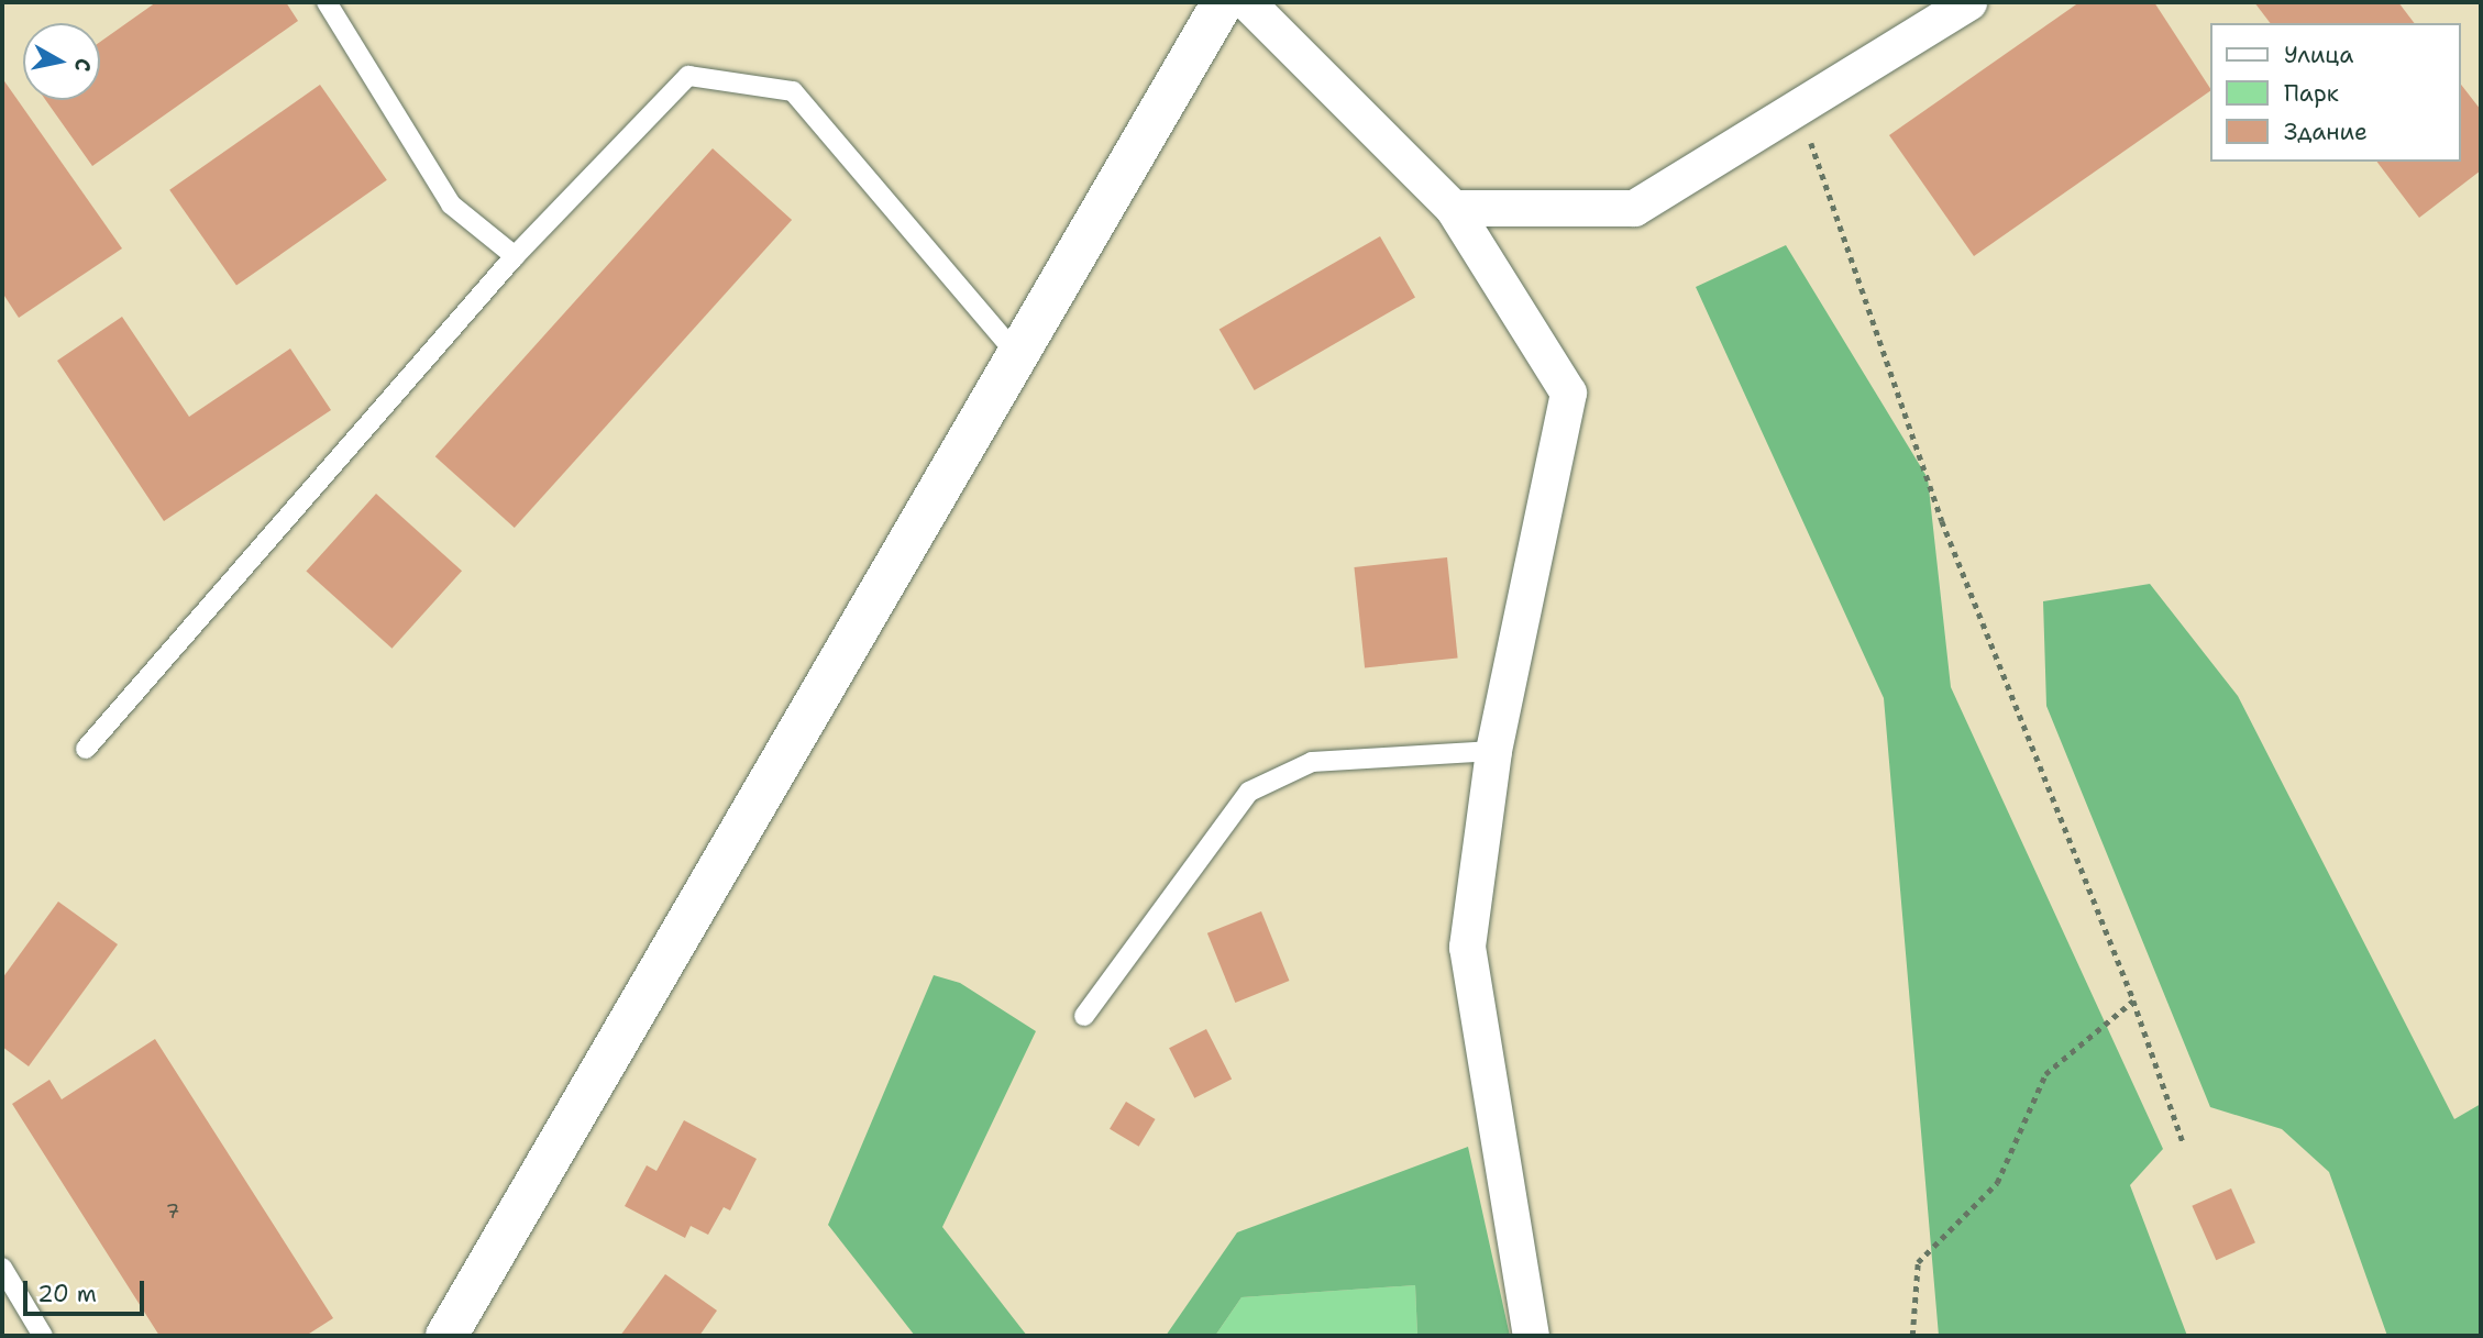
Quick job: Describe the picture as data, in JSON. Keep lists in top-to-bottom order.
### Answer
{
  "house_numbers": ["7"],
  "legend": ["Улица", "Парк", "Здание"],
  "scale_bar": "20 m",
  "north": "right"
}
